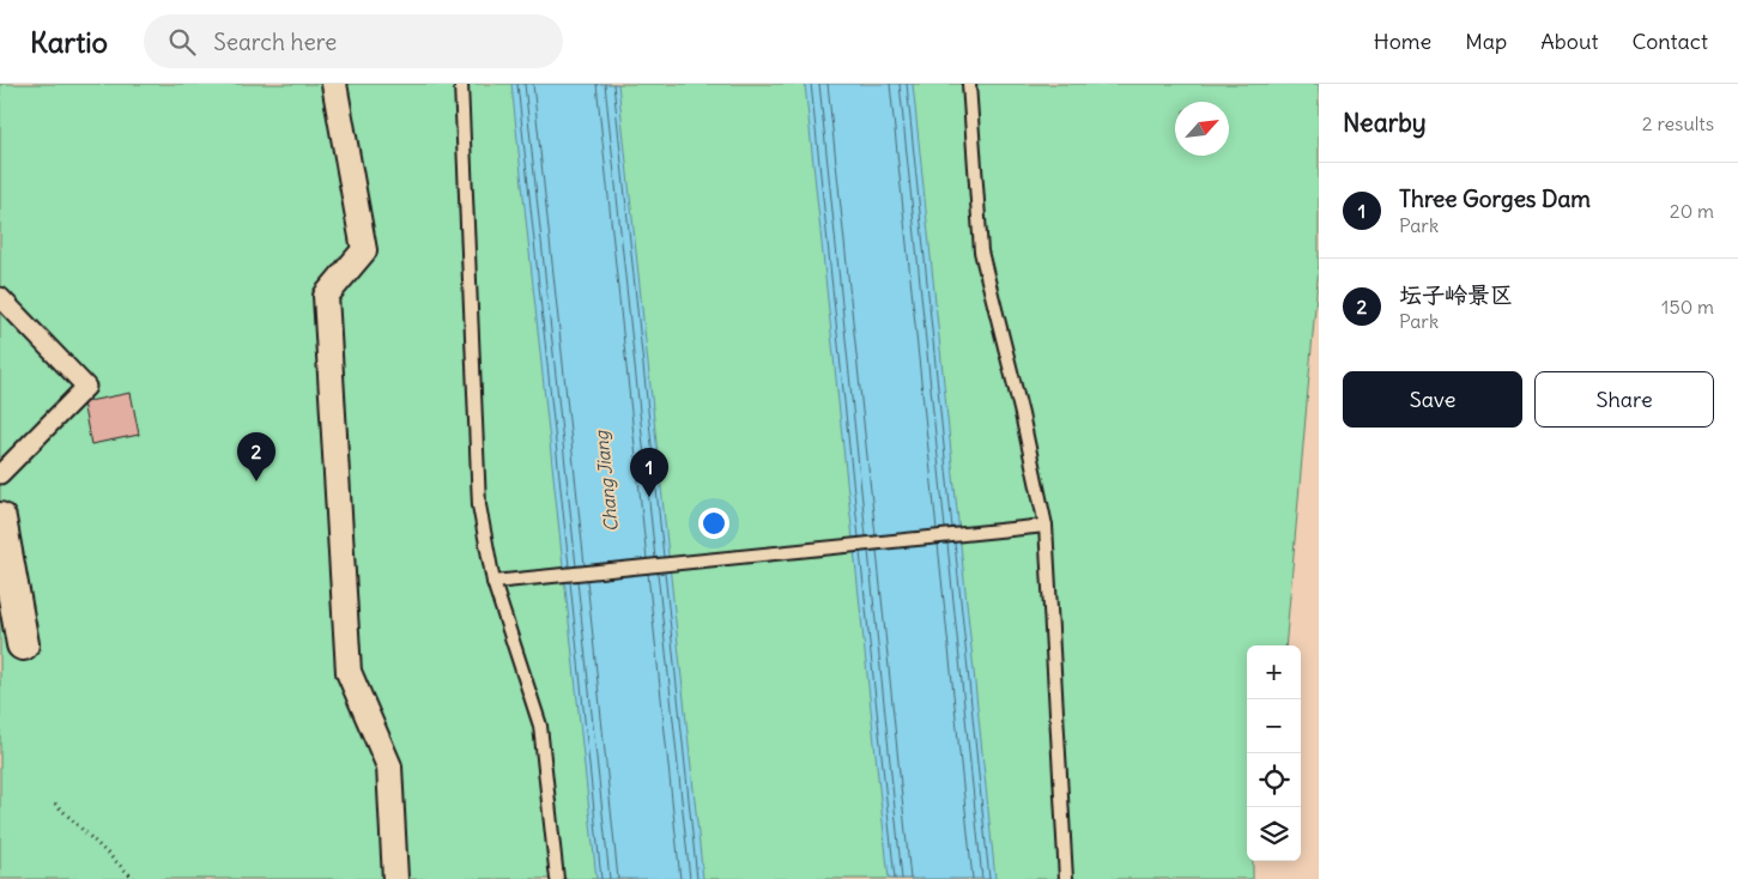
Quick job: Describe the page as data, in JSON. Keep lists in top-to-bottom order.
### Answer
{
  "water": ["Chang Jiang"],
  "north": "top right",
  "page": {
    "header": "Kartio",
    "search": "Search here",
    "nav": [
      "Home",
      "Map",
      "About",
      "Contact"
    ],
    "heading": ["Nearby", "2 results"],
    "list": [
      {
        "mark": "1",
        "name": "Three Gorges Dam",
        "note": "Park",
        "value": "20 m"
      },
      {
        "mark": "2",
        "name": "坛子岭景区",
        "note": "Park",
        "value": "150 m"
      }
    ],
    "buttons": ["Save", "Share"],
    "pins": ["2", "1"],
    "map_buttons": ["+", "−"]
  }
}
